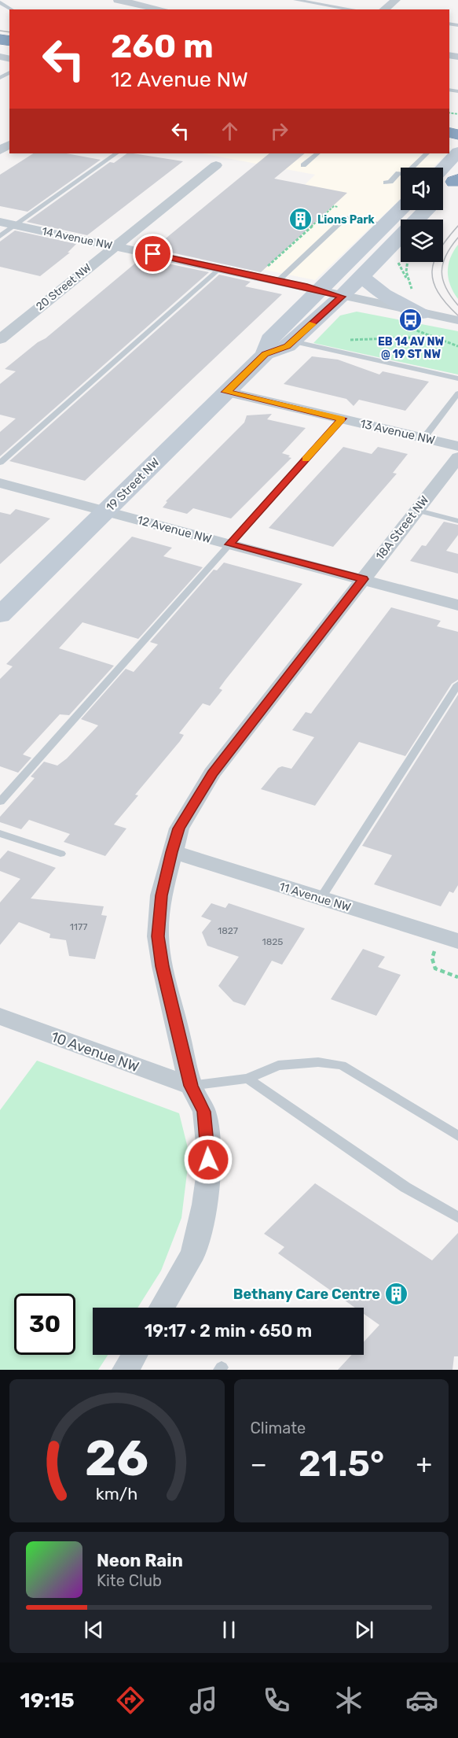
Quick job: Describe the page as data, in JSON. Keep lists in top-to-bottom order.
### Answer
{
  "streets": {
    "street": [
      "14 Avenue NW",
      "20 Street NW",
      "13 Avenue NW",
      "19 Street NW",
      "18A Street NW",
      "12 Avenue NW",
      "11 Avenue NW",
      "10 Avenue NW"
    ]
  },
  "crossings": [
    ["14 Avenue NW", "20 Street NW"],
    ["14 Avenue NW", "19 Street NW"],
    ["13 Avenue NW", "19 Street NW"],
    ["19 Street NW", "12 Avenue NW"],
    ["18A Street NW", "12 Avenue NW"],
    ["18A Street NW", "11 Avenue NW"],
    ["18A Street NW", "10 Avenue NW"]
  ],
  "places": {
    "building": ["Lions Park", "Bethany Care Centre"],
    "bus stop": ["EB 14 AV NW @ 19 ST NW"]
  },
  "house_numbers": ["1177", "1827", "1825"],
  "page": {
    "turn": ["260 m", "12 Avenue NW"],
    "limit": "30",
    "trip": "19:17 · 2 min · 650 m",
    "tile": "Climate",
    "heat": ["−", "21.5°", "+"],
    "song": ["Neon Rain", "Kite Club"],
    "tabs": "19:15",
    "gauge": ["26", "km/h"]
  }
}
